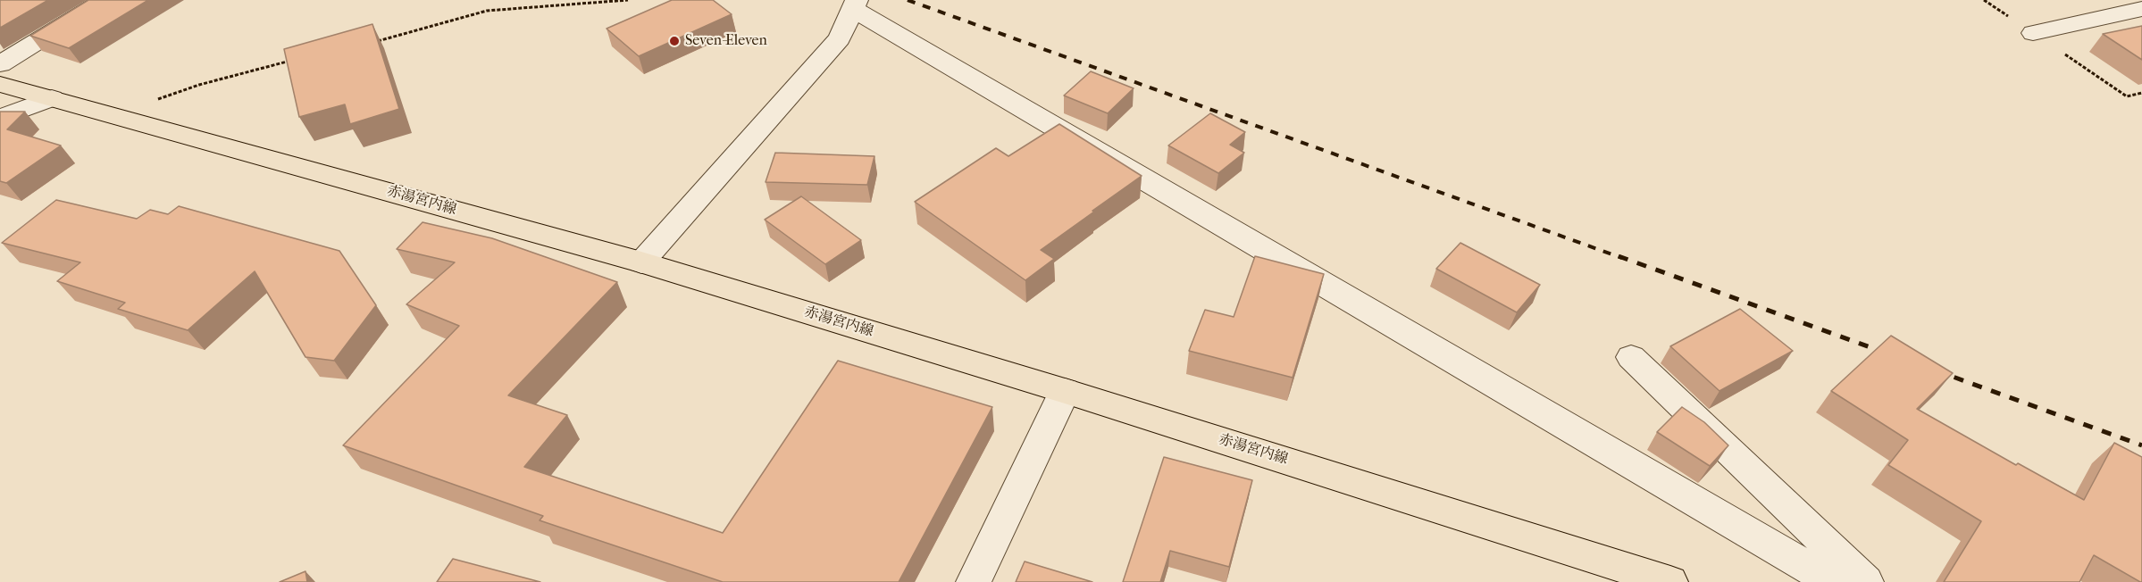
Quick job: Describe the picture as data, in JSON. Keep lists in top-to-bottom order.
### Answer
{
  "streets": {
    "main road": ["赤湯宮内線"]
  },
  "places": ["Seven-Eleven"]
}
